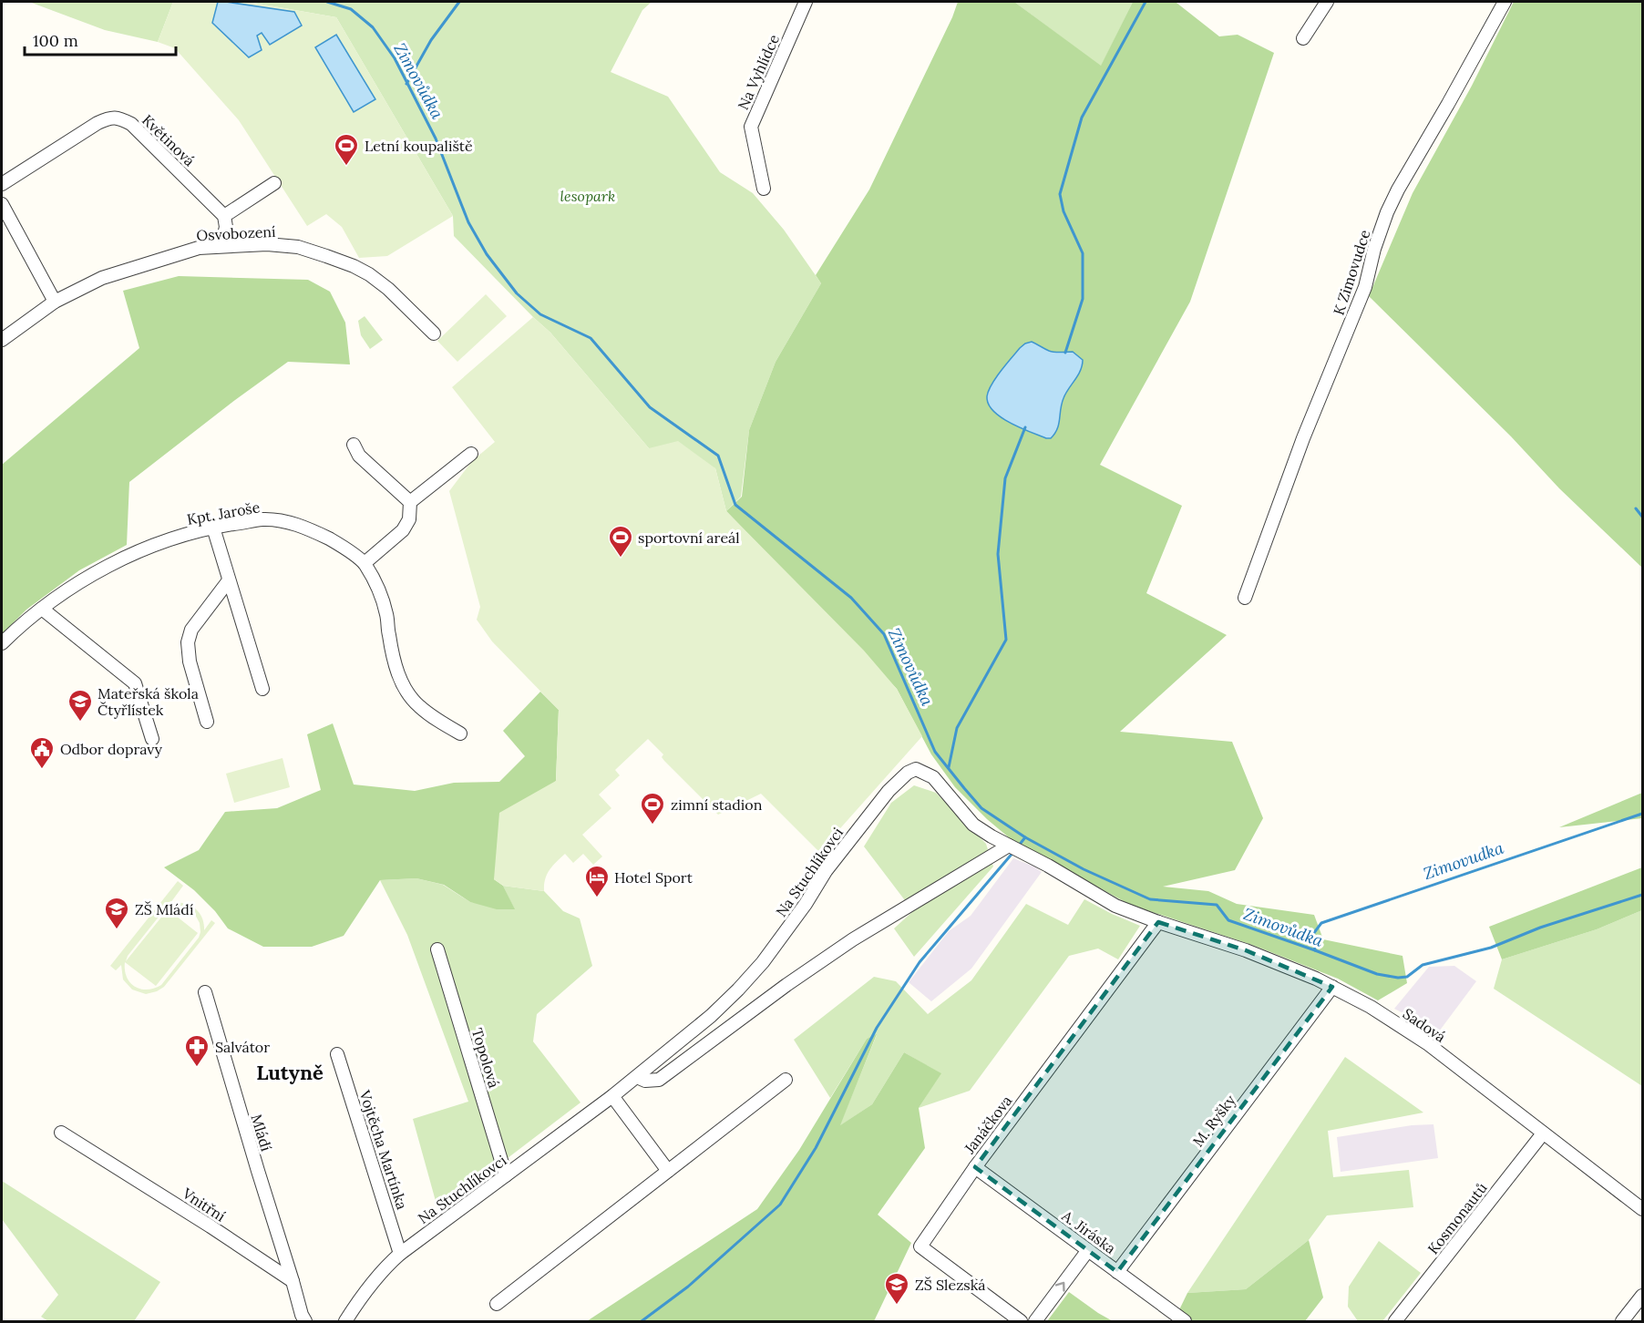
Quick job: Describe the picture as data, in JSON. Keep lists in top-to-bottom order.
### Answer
{
  "streets": {
    "street": [
      "Na Vyhlídce",
      "Květinová",
      "Osvobození",
      "K Zimovudce",
      "Kpt. Jaroše",
      "Na Stuchlíkovci",
      "Sadová",
      "Topolová",
      "M. Ryšky",
      "Janáčkova",
      "Mládí",
      "Vojtěcha Martínka",
      "Vnitřní",
      "Kosmonautů",
      "A. Jiráska"
    ]
  },
  "crossings": [
    ["Na Stuchlíkovci", "Sadová"],
    ["Na Stuchlíkovci", "Topolová"],
    ["Na Stuchlíkovci", "Janáčkova"],
    ["Na Stuchlíkovci", "Vojtěcha Martínka"],
    ["Sadová", "M. Ryšky"],
    ["Sadová", "Janáčkova"],
    ["Sadová", "Kosmonautů"],
    ["M. Ryšky", "A. Jiráska"],
    ["Janáčkova", "A. Jiráska"],
    ["Mládí", "Vnitřní"]
  ],
  "districts": ["Lutyně"],
  "water": ["Zimovůdka", "Zimovudka"],
  "parks": ["lesopark"],
  "places": {
    "sports": ["Letní koupaliště", "sportovní areál", "zimní stadion"],
    "school or university": ["Mateřská škola Čtyřlístek", "ZŠ Mládí", "ZŠ Slezská"],
    "public building": ["Odbor dopravy"],
    "hotel": ["Hotel Sport"],
    "pharmacy": ["Salvátor"]
  },
  "scale_bar": "100 m"
}
